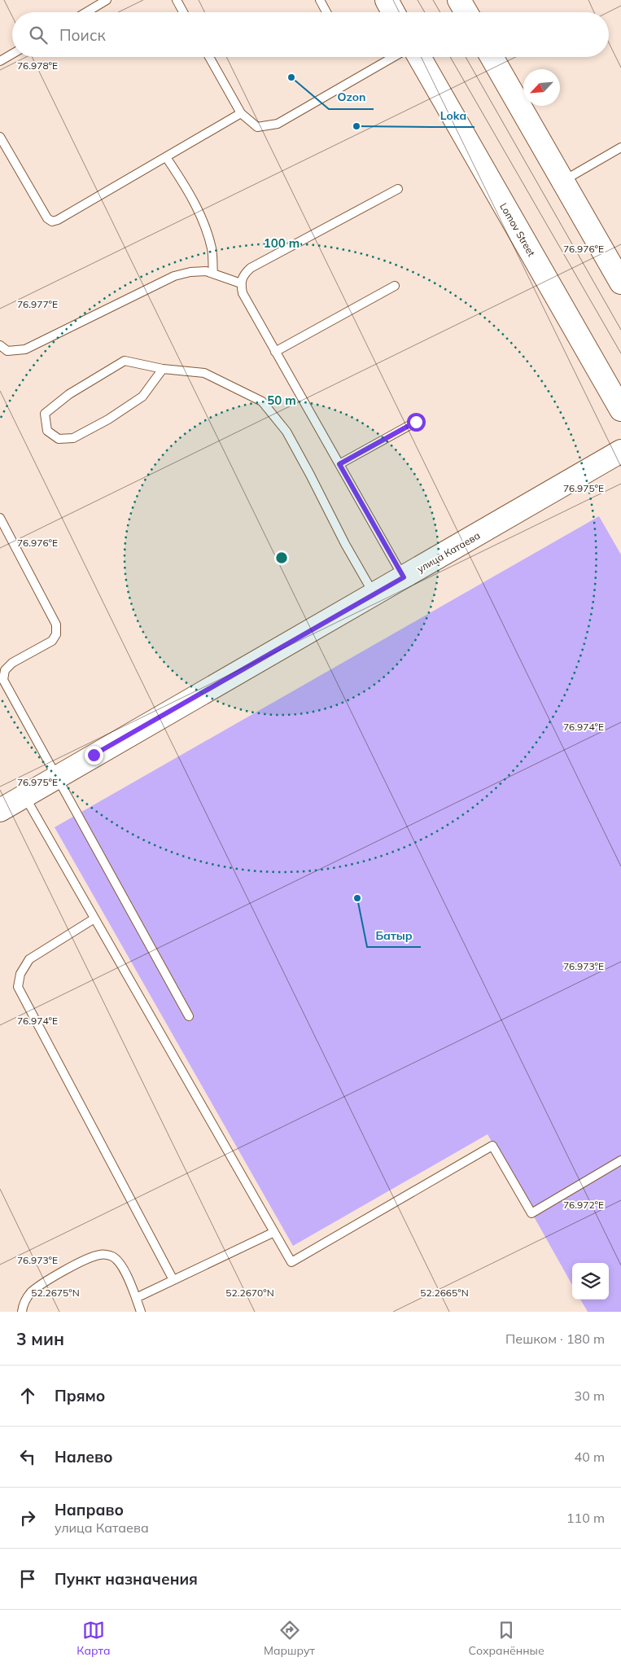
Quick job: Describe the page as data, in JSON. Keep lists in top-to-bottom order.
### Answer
{
  "streets": {
    "main road": ["Lomov Street", "улица Катаева"]
  },
  "places": ["Ozon", "Loka", "Батыр"],
  "north": "bottom left",
  "page": {
    "search": "Поиск",
    "heading": ["3 мин", "Пешком · 180 m"],
    "list": [
      ["Прямо", "30 m"],
      ["Налево", "40 m"],
      ["Направо", "улица Катаева", "110 m"],
      "Пункт назначения"
    ],
    "nav": ["Карта", "Маршрут", "Сохранённые"]
  },
  "coordinates": [
    "76.978°E",
    "76.976°E",
    "76.977°E",
    "76.975°E",
    "76.974°E",
    "76.973°E",
    "76.972°E",
    "52.2675°N",
    "52.2670°N",
    "52.2665°N"
  ],
  "rings": ["100 m", "50 m"]
}
